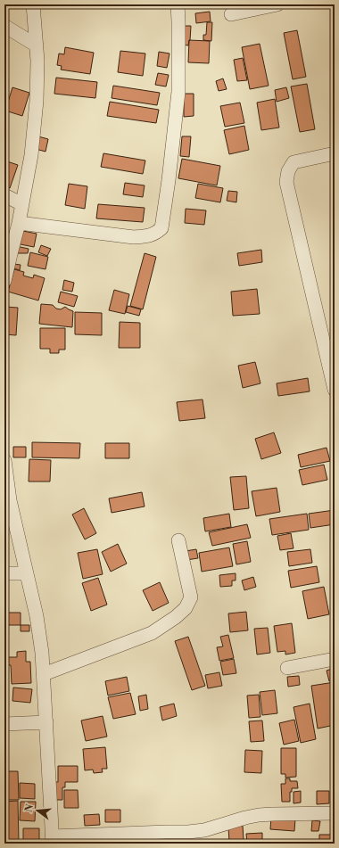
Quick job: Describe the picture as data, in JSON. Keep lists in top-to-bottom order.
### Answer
{
  "north": "left"
}
